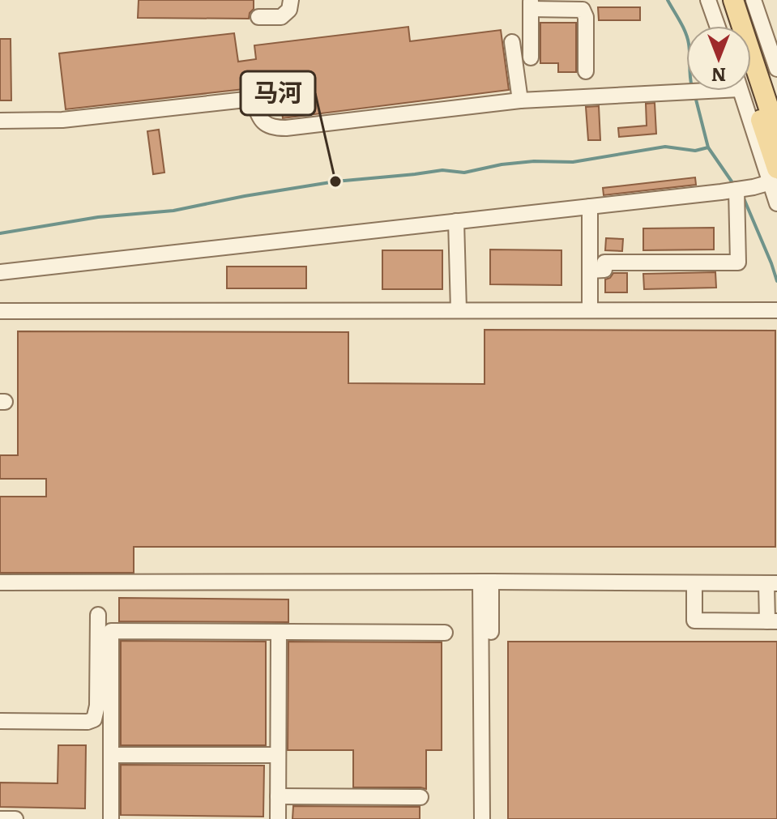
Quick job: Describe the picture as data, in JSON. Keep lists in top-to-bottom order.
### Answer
{
  "places": ["马河"],
  "north": "bottom"
}
